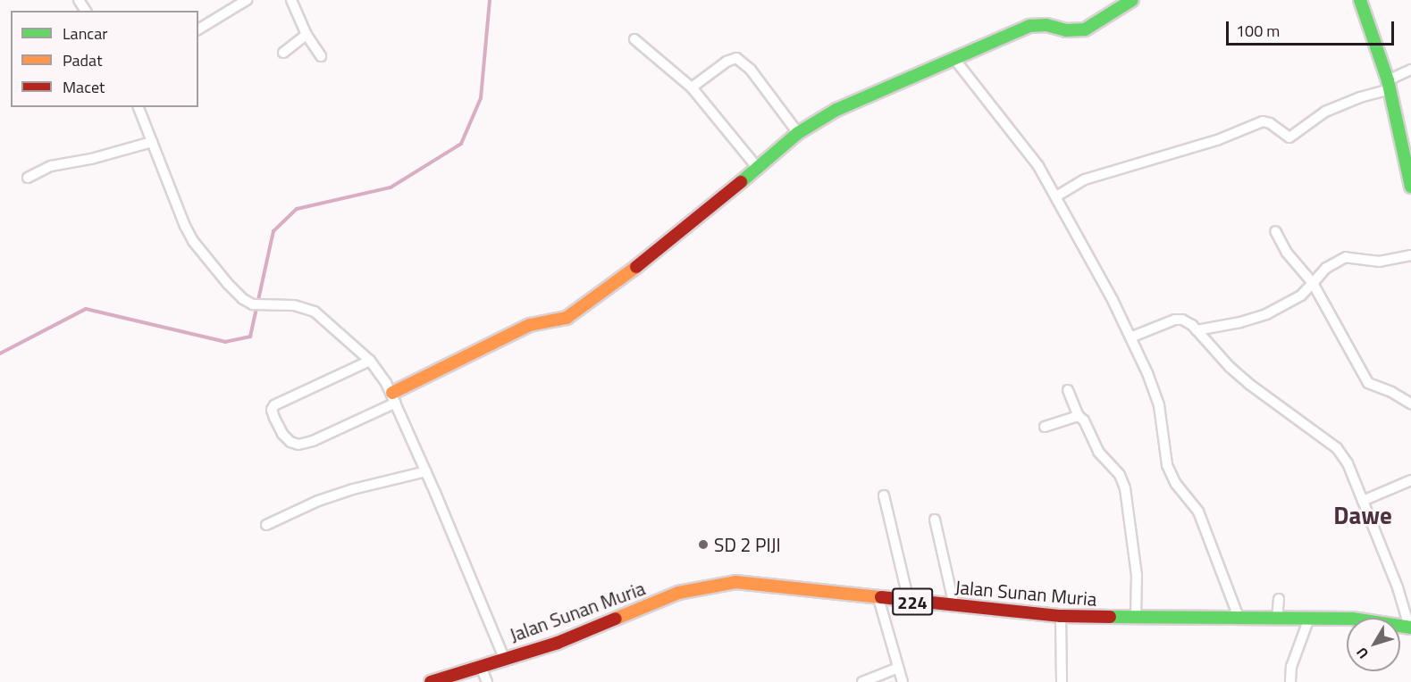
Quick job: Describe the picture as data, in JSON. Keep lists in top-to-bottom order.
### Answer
{
  "streets": {
    "street": ["Jalan Sunan Muria", "224"]
  },
  "districts": ["Dawe"],
  "places": ["SD 2 PIJI"],
  "legend": ["Lancar", "Padat", "Macet"],
  "scale_bar": "100 m",
  "north": "bottom left"
}
